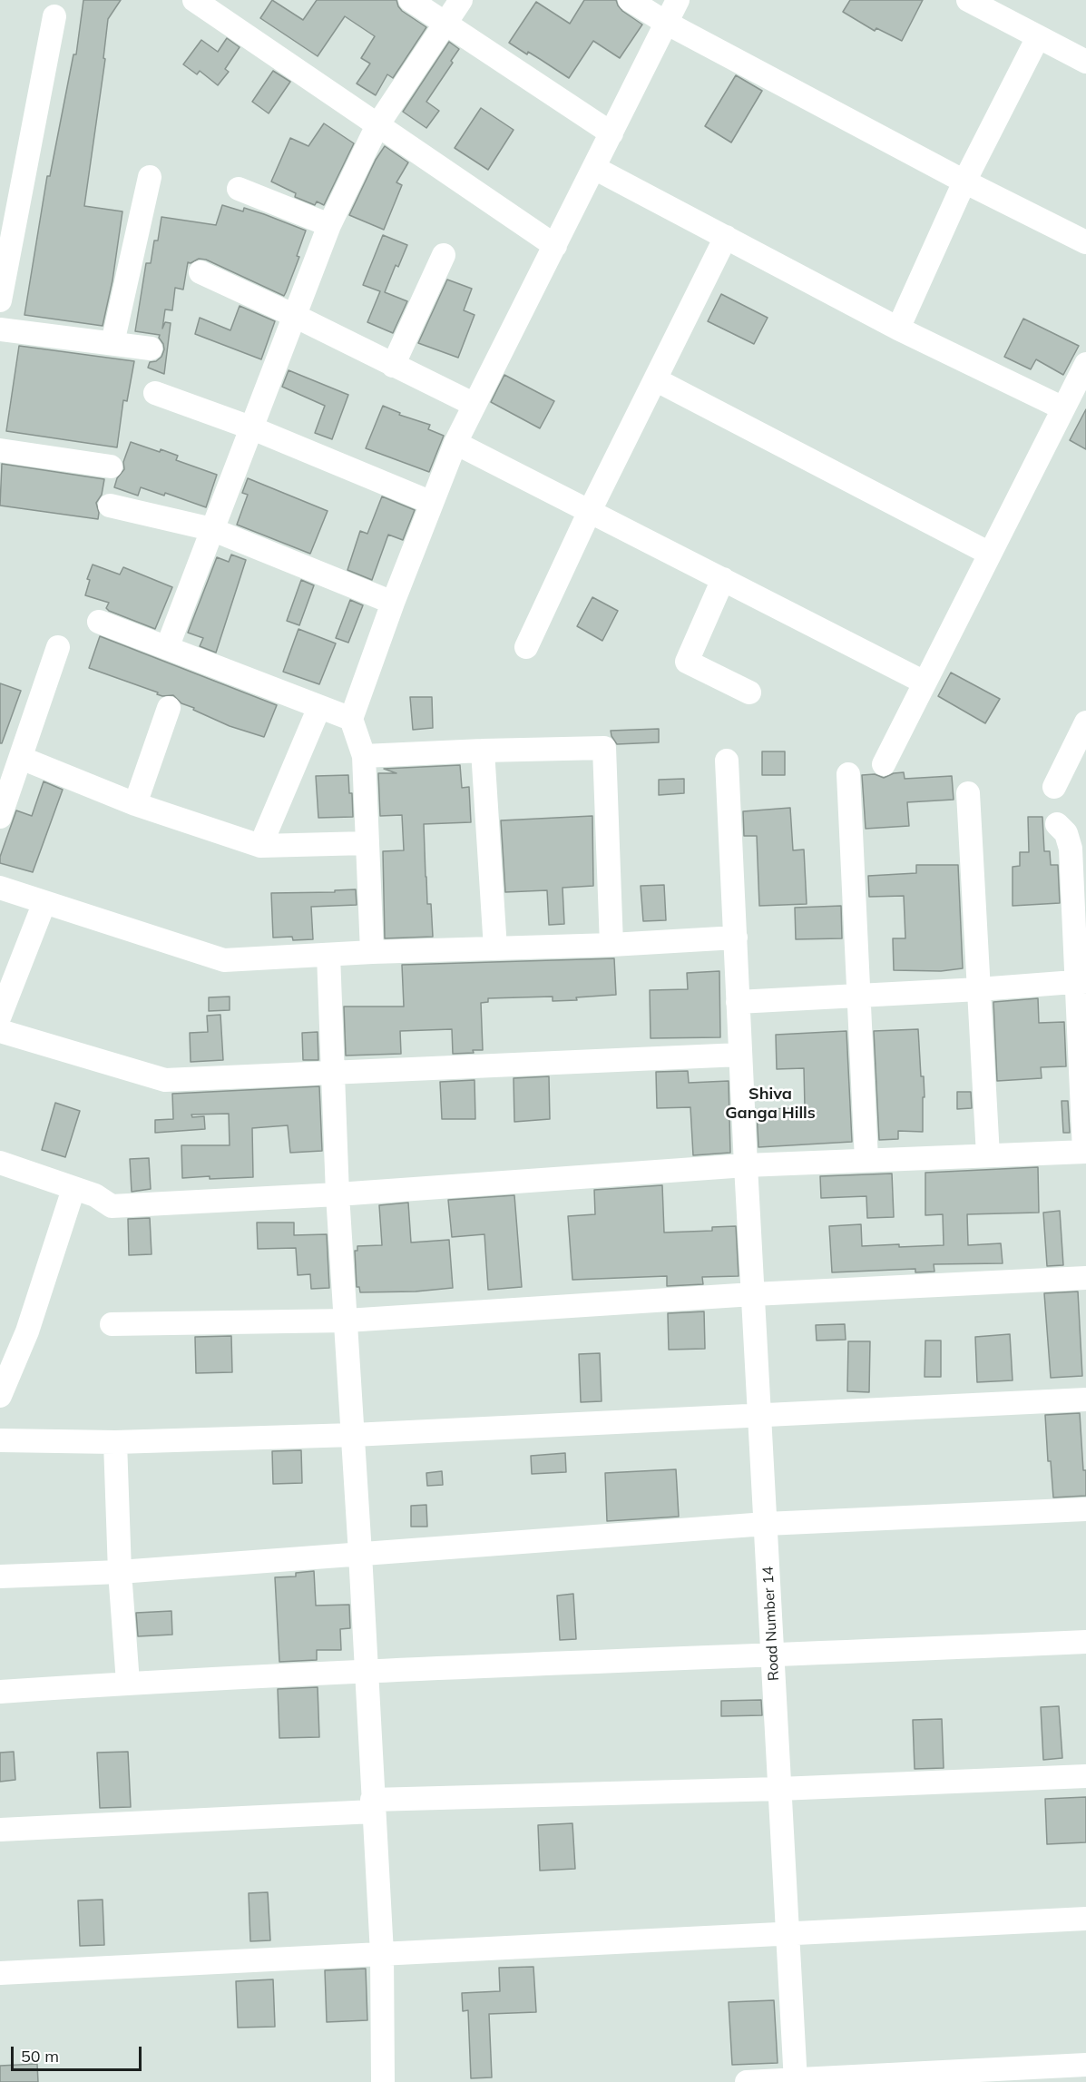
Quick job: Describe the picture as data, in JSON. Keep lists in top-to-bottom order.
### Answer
{
  "streets": {
    "street": ["Road Number 14"]
  },
  "districts": ["Shiva Ganga Hills"],
  "scale_bar": "50 m"
}
